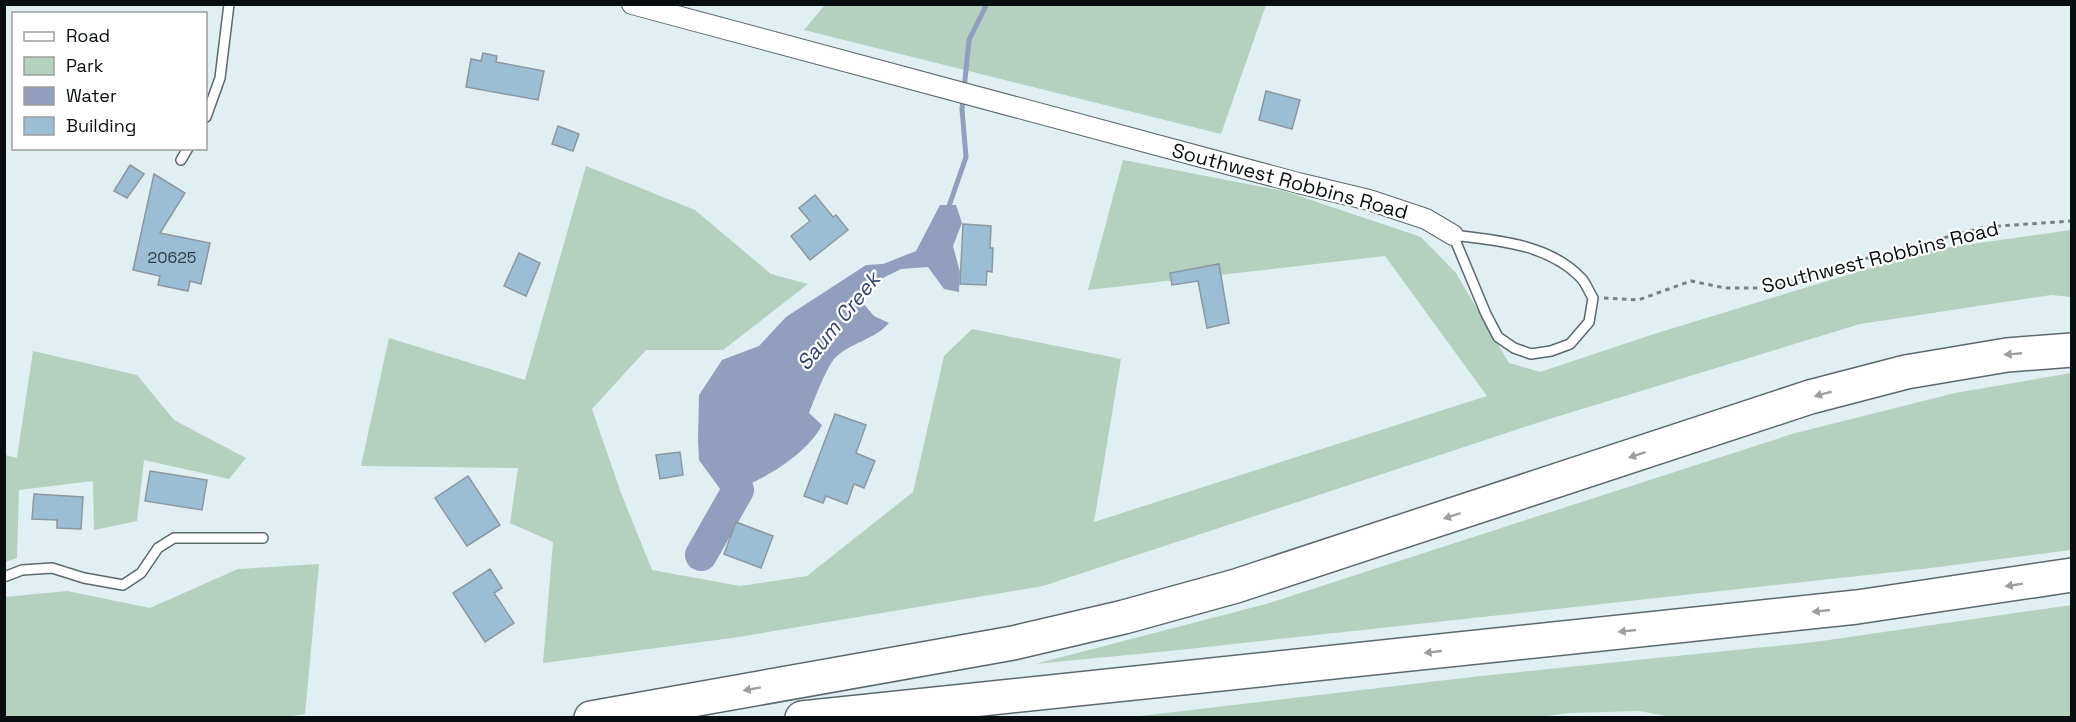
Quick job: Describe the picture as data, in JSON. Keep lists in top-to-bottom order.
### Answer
{
  "streets": {
    "street": ["Southwest Robbins Road"]
  },
  "water": ["Saum Creek"],
  "house_numbers": ["20625"],
  "legend": [
    "Road",
    "Park",
    "Water",
    "Building"
  ]
}
